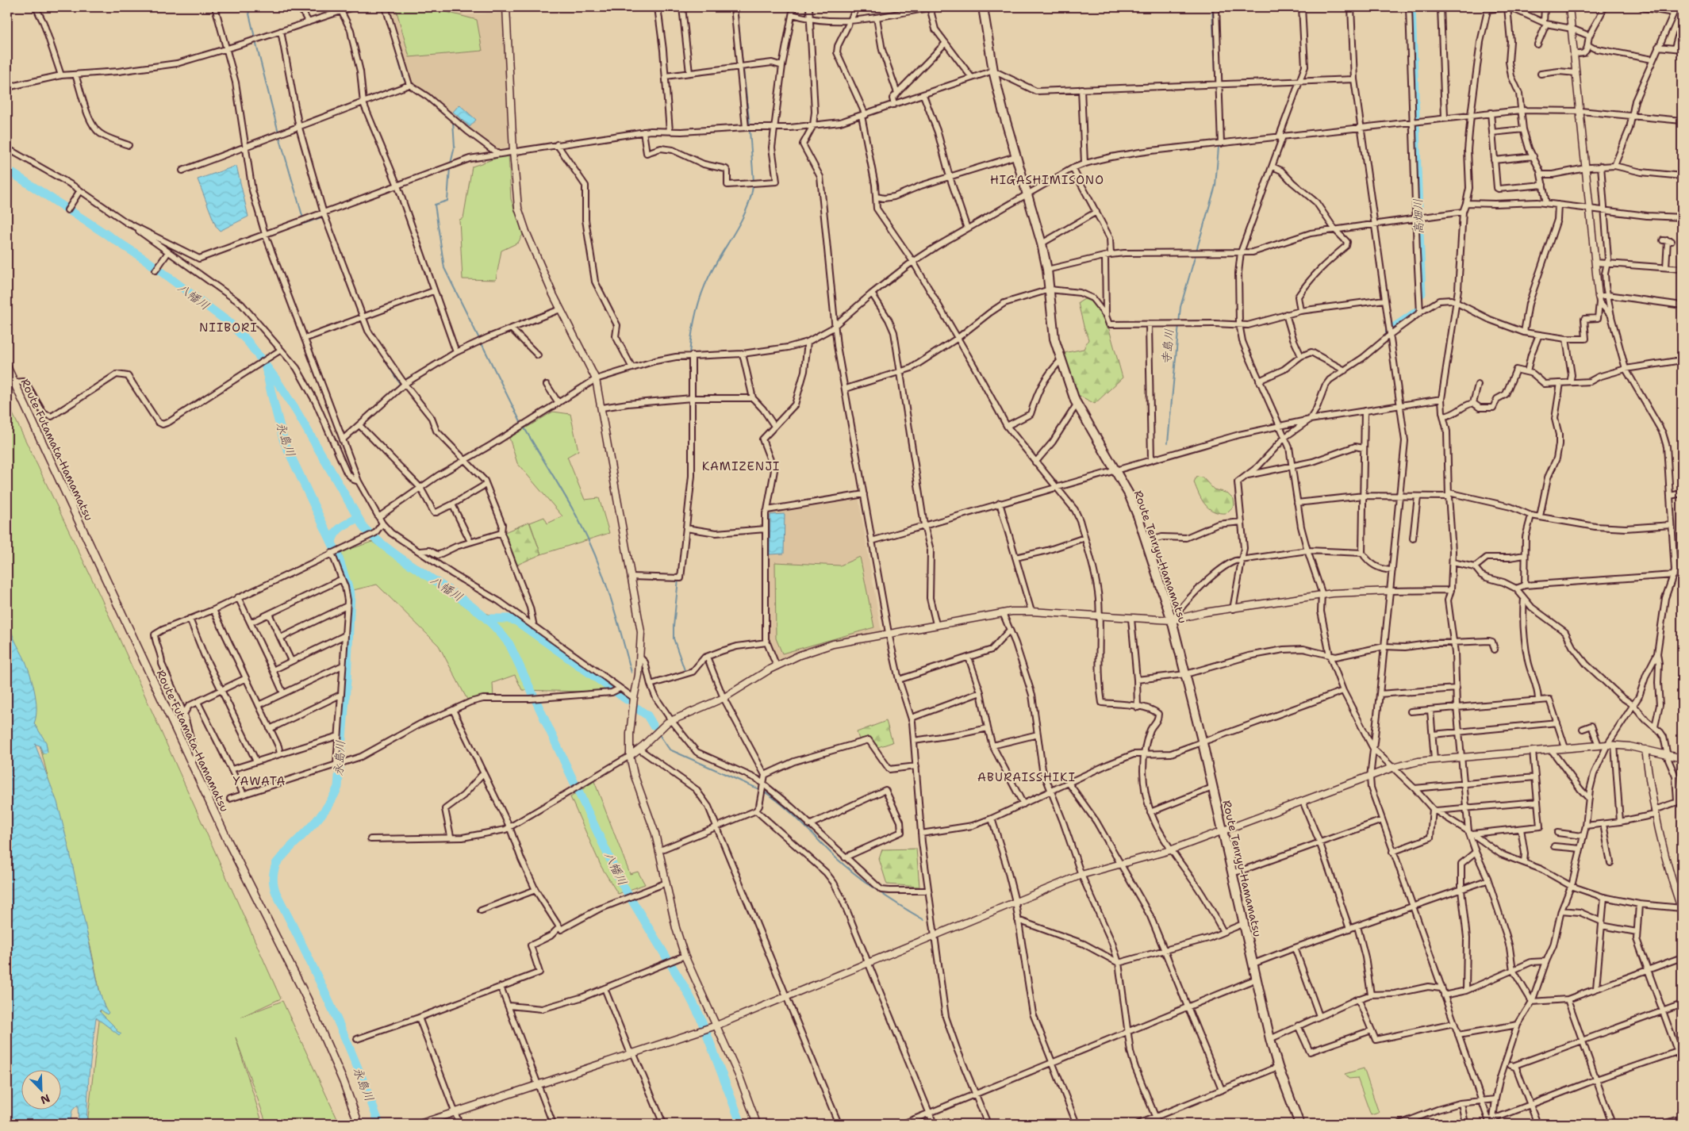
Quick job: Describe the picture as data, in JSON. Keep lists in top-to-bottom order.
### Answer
{
  "streets": {
    "main road": ["Route Futamata-Hamamatsu", "Route Tenryu-Hamamatsu"]
  },
  "districts": [
    "HIGASHIMISONO",
    "NIIBORI",
    "KAMIZENJI",
    "ABURAISSHIKI",
    "YAWATA"
  ],
  "water": [
    "高畑川",
    "八幡川",
    "寺島川",
    "永島川"
  ],
  "north": "bottom right"
}
